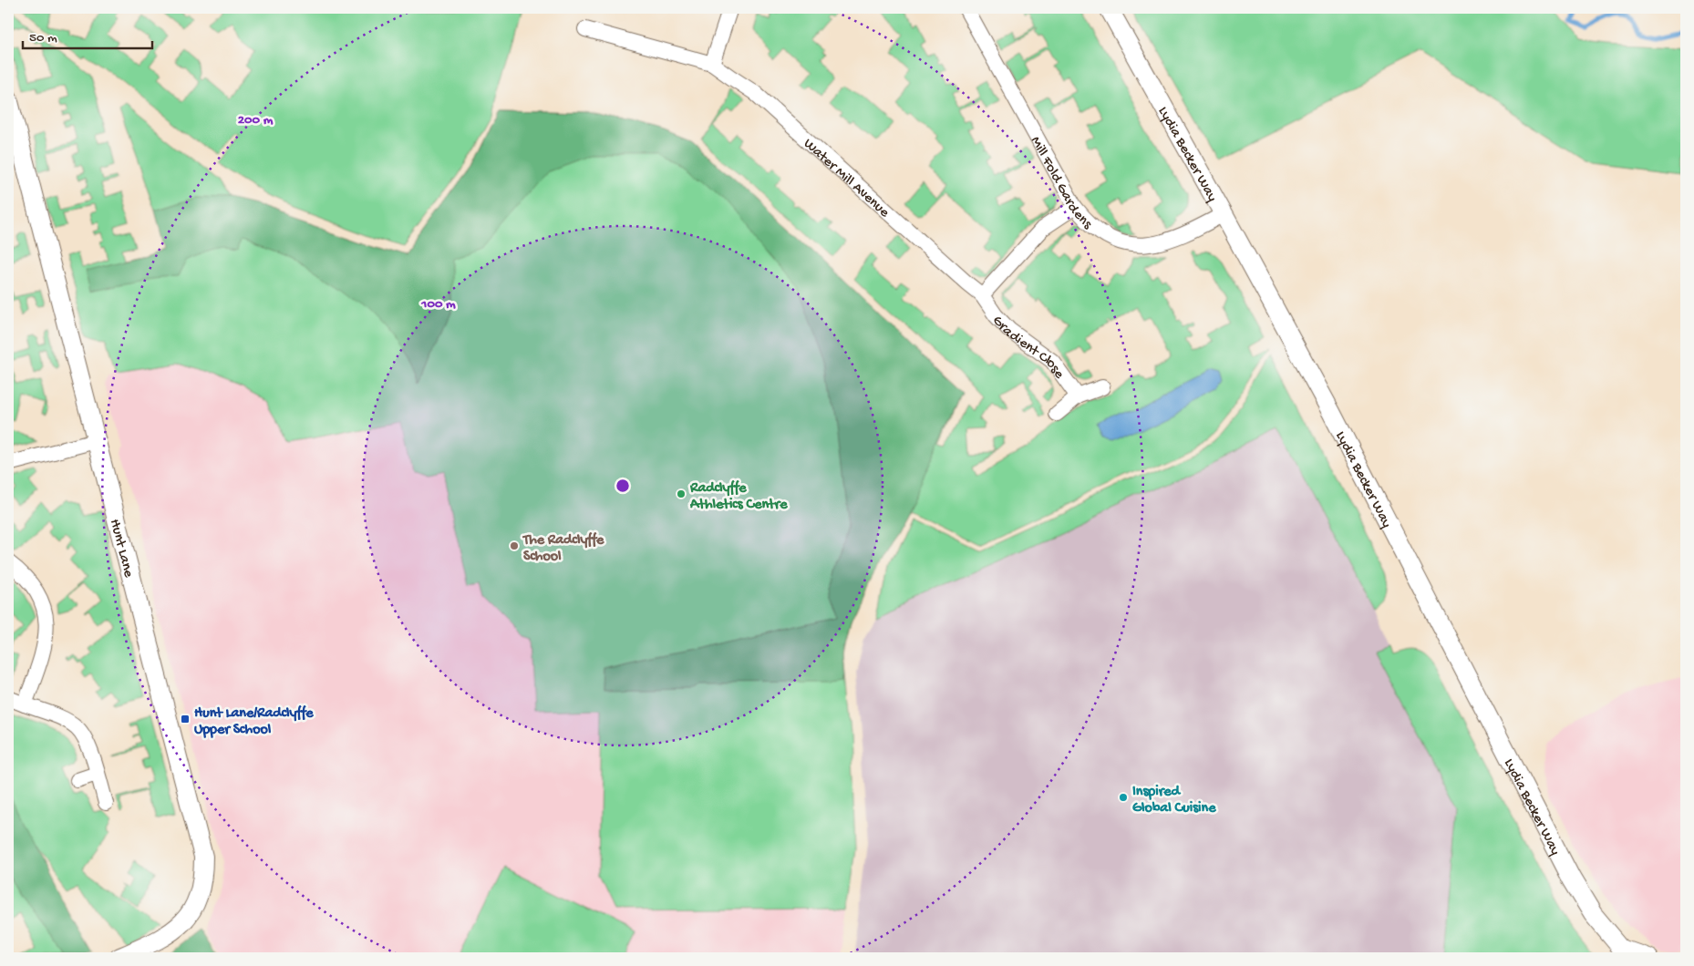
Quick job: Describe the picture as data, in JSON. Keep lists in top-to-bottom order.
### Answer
{
  "streets": {
    "street": [
      "Lydia Becker Way",
      "Water Mill Avenue",
      "Mill Fold Gardens",
      "Gradient Close",
      "Hunt Lane"
    ]
  },
  "crossings": [
    ["Lydia Becker Way", "Mill Fold Gardens"],
    ["Water Mill Avenue", "Gradient Close"]
  ],
  "places": {
    "other": ["Radclyffe Athletics Centre", "The Radclyffe School", "Inspired Global Cuisine"],
    "transit": ["Hunt Lane/Radclyffe Upper School"]
  },
  "scale_bar": "50 m",
  "rings": ["200 m", "100 m"]
}
